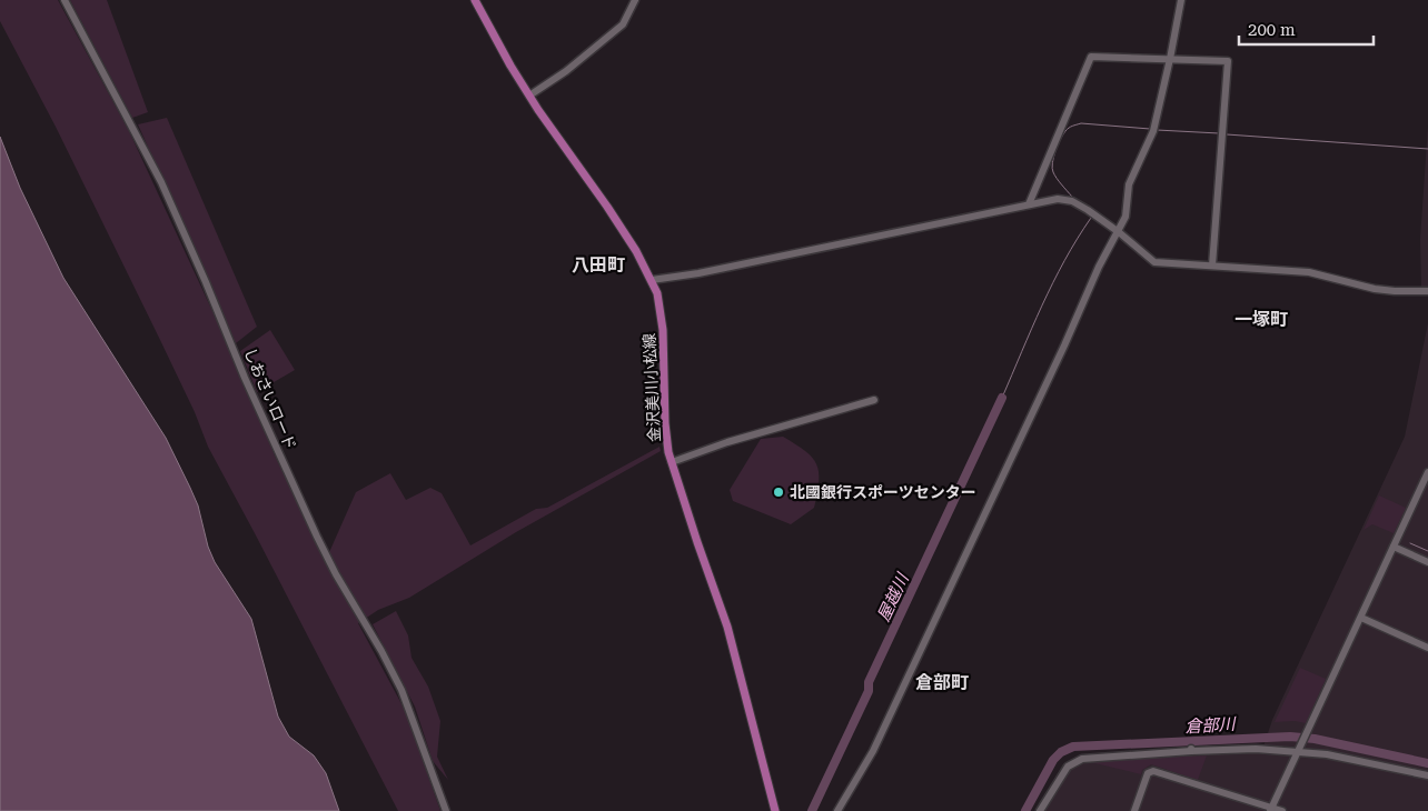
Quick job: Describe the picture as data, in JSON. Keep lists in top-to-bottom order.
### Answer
{
  "streets": {
    "main road": ["金沢美川小松線"],
    "street": ["しおさいロード"]
  },
  "districts": ["八田町", "一塚町", "倉部町"],
  "water": ["屋越川", "倉部川"],
  "places": ["北國銀行スポーツセンター"],
  "scale_bar": "200 m"
}
